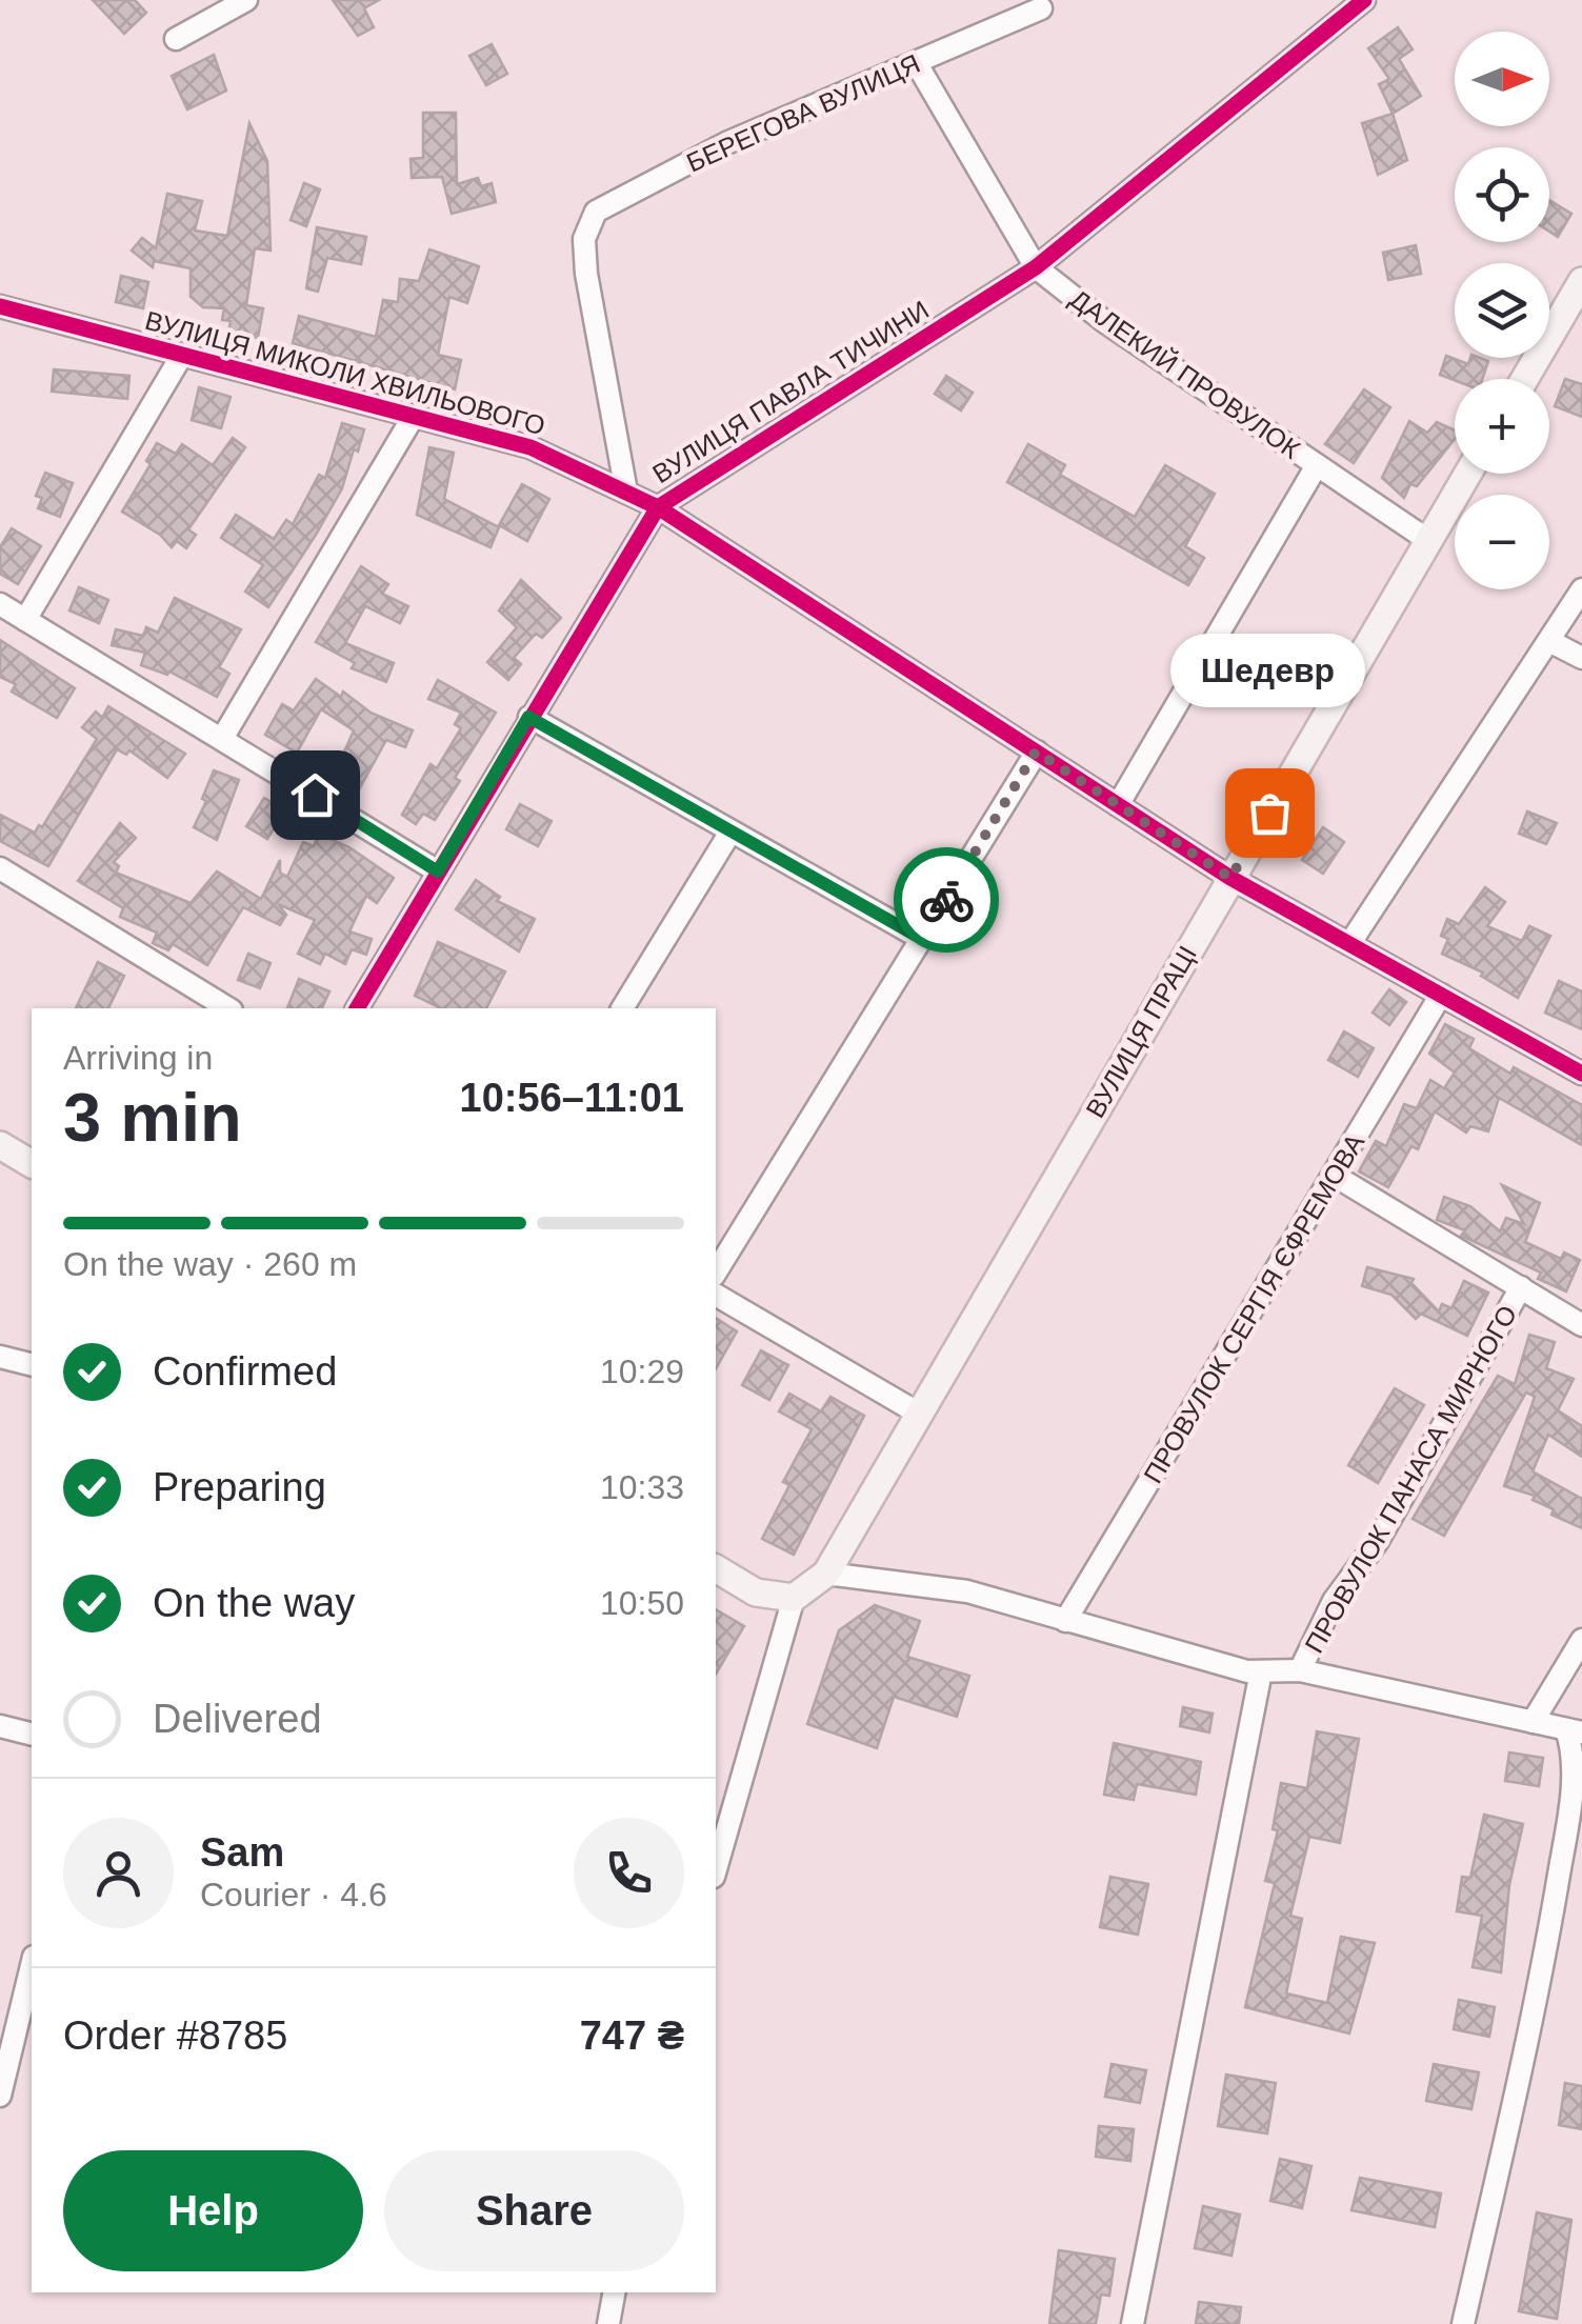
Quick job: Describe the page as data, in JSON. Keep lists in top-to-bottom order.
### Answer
{
  "streets": {
    "main road": ["ВУЛИЦЯ ПРАЦІ"],
    "street": [
      "БЕРЕГОВА ВУЛИЦЯ",
      "ВУЛИЦЯ МИКОЛИ ХВИЛЬОВОГО",
      "ДАЛЕКИЙ ПРОВУЛОК",
      "ВУЛИЦЯ ПАВЛА ТИЧИНИ",
      "ПРОВУЛОК СЕРГІЯ ЄФРЕМОВА",
      "ПРОВУЛОК ПАНАСА МИРНОГО"
    ]
  },
  "crossings": [
    ["БЕРЕГОВА ВУЛИЦЯ", "ВУЛИЦЯ МИКОЛИ ХВИЛЬОВОГО"],
    ["БЕРЕГОВА ВУЛИЦЯ", "ДАЛЕКИЙ ПРОВУЛОК"],
    ["ВУЛИЦЯ МИКОЛИ ХВИЛЬОВОГО", "ВУЛИЦЯ ПАВЛА ТИЧИНИ"],
    ["ВУЛИЦЯ МИКОЛИ ХВИЛЬОВОГО", "ВУЛИЦЯ ПРАЦІ"],
    ["ВУЛИЦЯ МИКОЛИ ХВИЛЬОВОГО", "ПРОВУЛОК СЕРГІЯ ЄФРЕМОВА"],
    ["ДАЛЕКИЙ ПРОВУЛОК", "ВУЛИЦЯ ПАВЛА ТИЧИНИ"],
    ["ДАЛЕКИЙ ПРОВУЛОК", "ВУЛИЦЯ ПРАЦІ"]
  ],
  "places": ["Шедевр"],
  "north": "right",
  "page": {
    "map_buttons": ["+", "−"],
    "bubble": "Шедевр",
    "heading": ["3 min", "Arriving in", "10:56–11:01"],
    "panel": [
      "Sam",
      "Courier · 4.6",
      "Order #8785",
      "747 ₴"
    ],
    "bar": "On the way · 260 m",
    "list": [
      ["Confirmed", "10:29"],
      ["Preparing", "10:33"],
      ["On the way", "10:50"],
      "Delivered"
    ],
    "buttons": ["Help", "Share"]
  }
}
